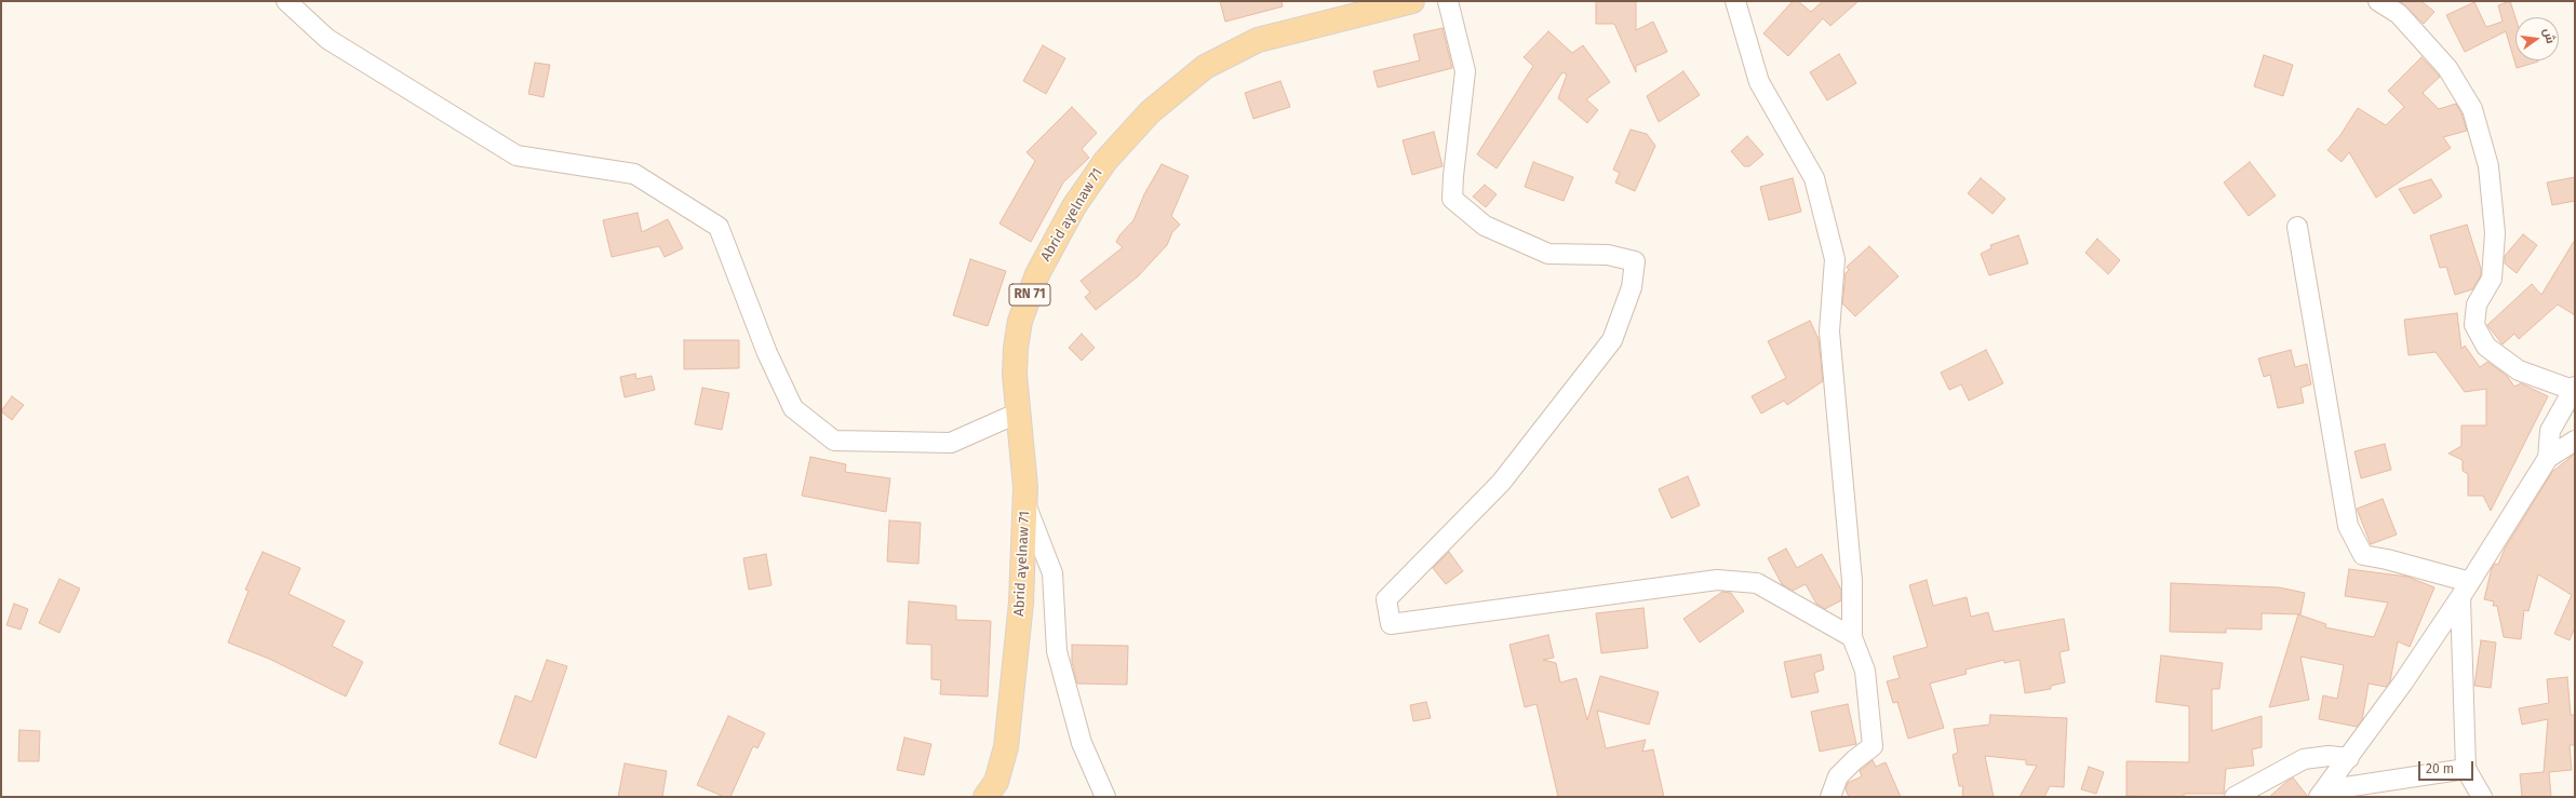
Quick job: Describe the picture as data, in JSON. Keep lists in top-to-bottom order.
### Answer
{
  "streets": {
    "main road": ["Abrid aɣelnaw 71", "RN 71"]
  },
  "scale_bar": "20 m",
  "north": "right"
}
